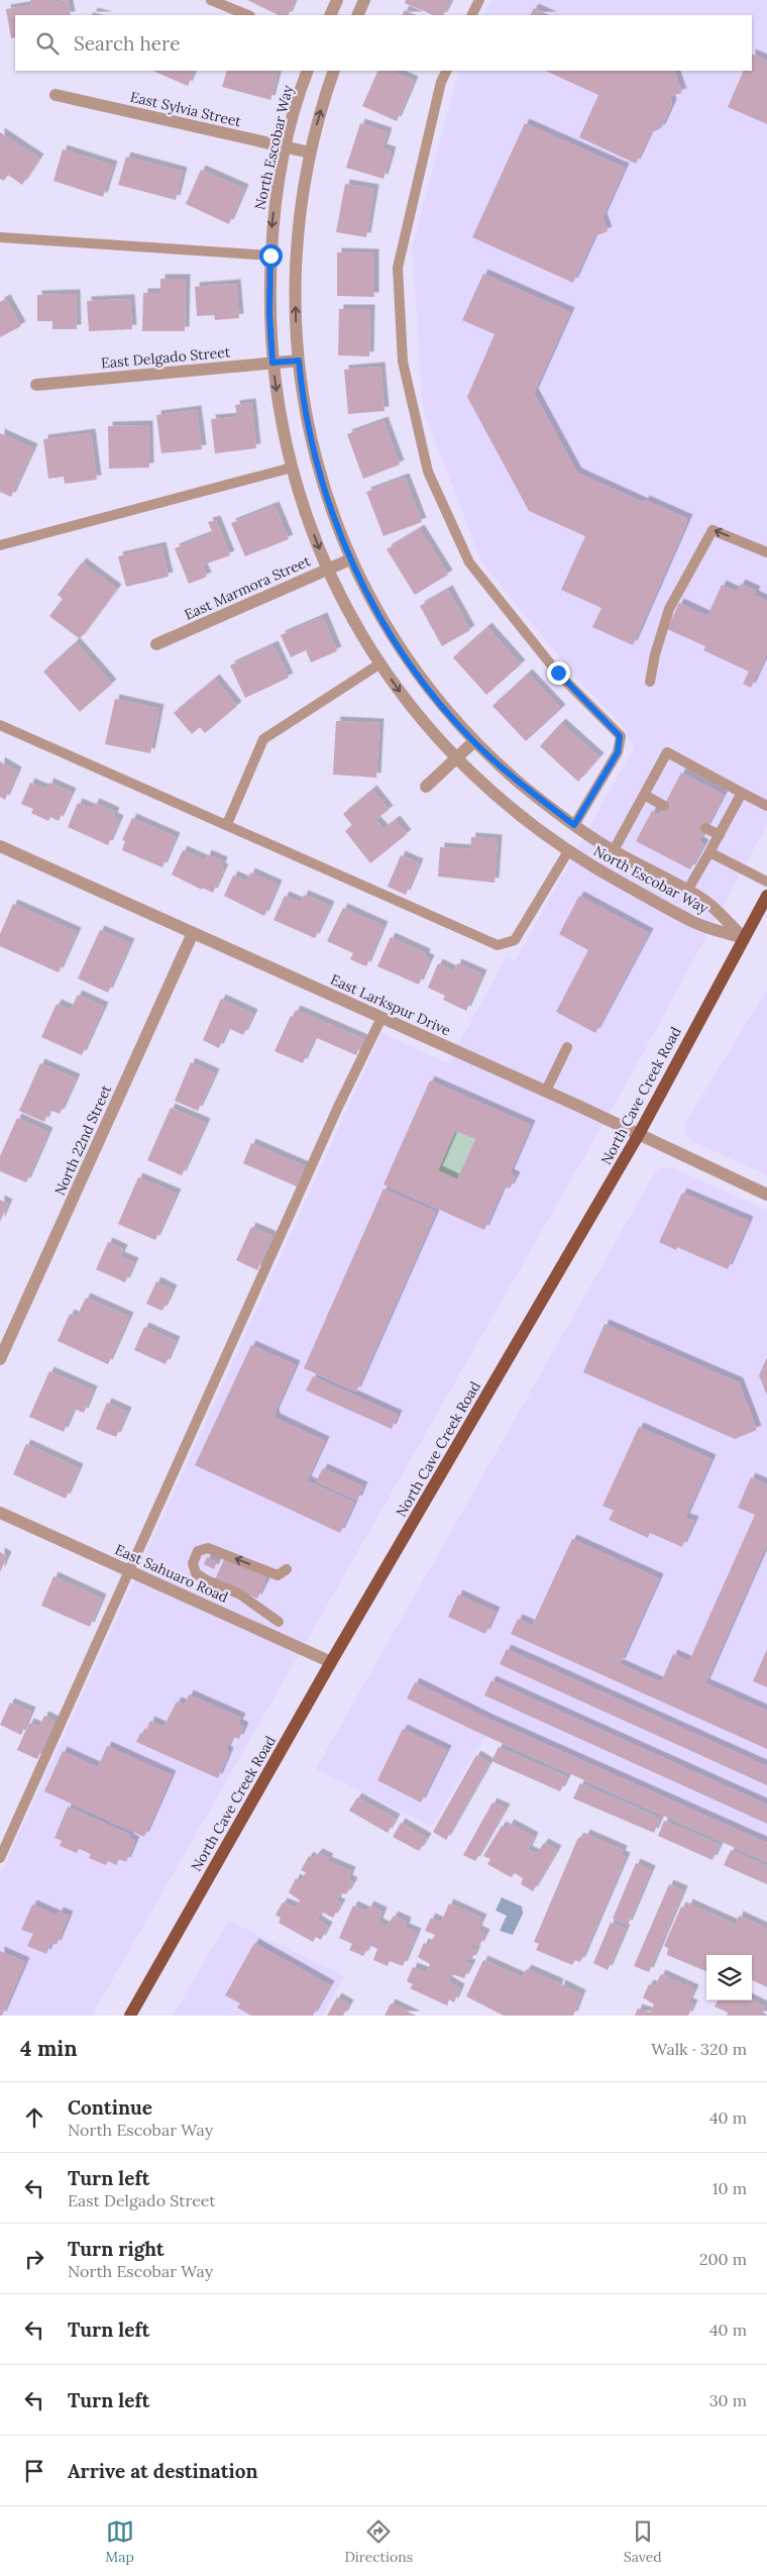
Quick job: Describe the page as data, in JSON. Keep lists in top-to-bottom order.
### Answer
{
  "streets": {
    "main road": ["North Cave Creek Road"],
    "street": [
      "East Sylvia Street",
      "North Escobar Way",
      "East Delgado Street",
      "East Marmora Street",
      "East Larkspur Drive",
      "North 22nd Street",
      "East Sahuaro Road"
    ]
  },
  "crossings": [
    ["East Sylvia Street", "North Escobar Way"],
    ["North Escobar Way", "East Delgado Street"],
    ["North Escobar Way", "East Marmora Street"],
    ["North Escobar Way", "North Cave Creek Road"],
    ["East Larkspur Drive", "North Cave Creek Road"],
    ["East Larkspur Drive", "North 22nd Street"],
    ["North Cave Creek Road", "East Sahuaro Road"]
  ],
  "page": {
    "search": "Search here",
    "heading": ["4 min", "Walk · 320 m"],
    "list": [
      ["Continue", "North Escobar Way", "40 m"],
      ["Turn left", "East Delgado Street", "10 m"],
      ["Turn right", "North Escobar Way", "200 m"],
      ["Turn left", "40 m"],
      ["Turn left", "30 m"],
      "Arrive at destination"
    ],
    "nav": ["Map", "Directions", "Saved"]
  }
}
